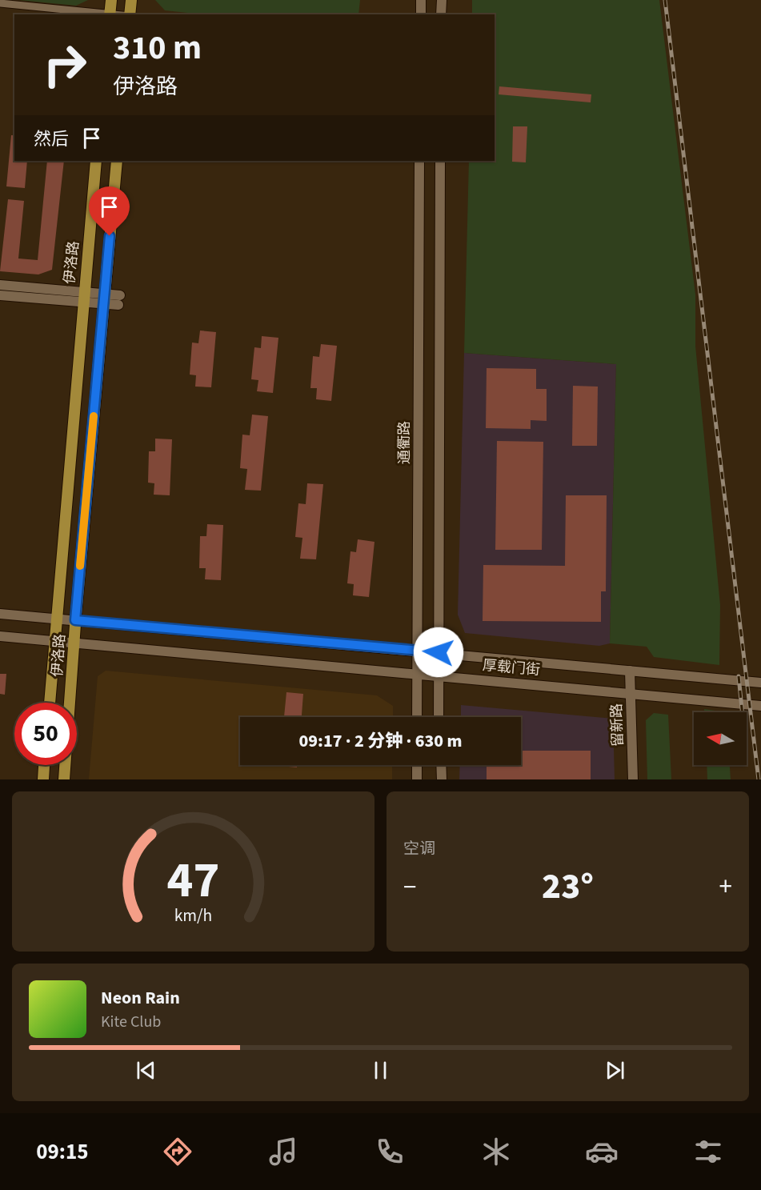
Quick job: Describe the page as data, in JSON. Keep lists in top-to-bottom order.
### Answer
{
  "streets": {
    "main road": [
      "伊洛路",
      "通衢路",
      "厚载门街",
      "留新路"
    ]
  },
  "crossings": [
    ["伊洛路", "厚载门街"],
    ["通衢路", "厚载门街"],
    ["厚载门街", "留新路"]
  ],
  "north": "left",
  "page": {
    "turn": ["310 m", "伊洛路"],
    "then": "然后",
    "limit": "50",
    "trip": "09:17 · 2 分钟 · 630 m",
    "tile": "空调",
    "heat": ["−", "23°", "+"],
    "song": ["Neon Rain", "Kite Club"],
    "tabs": "09:15",
    "gauge": ["47", "km/h"]
  }
}
